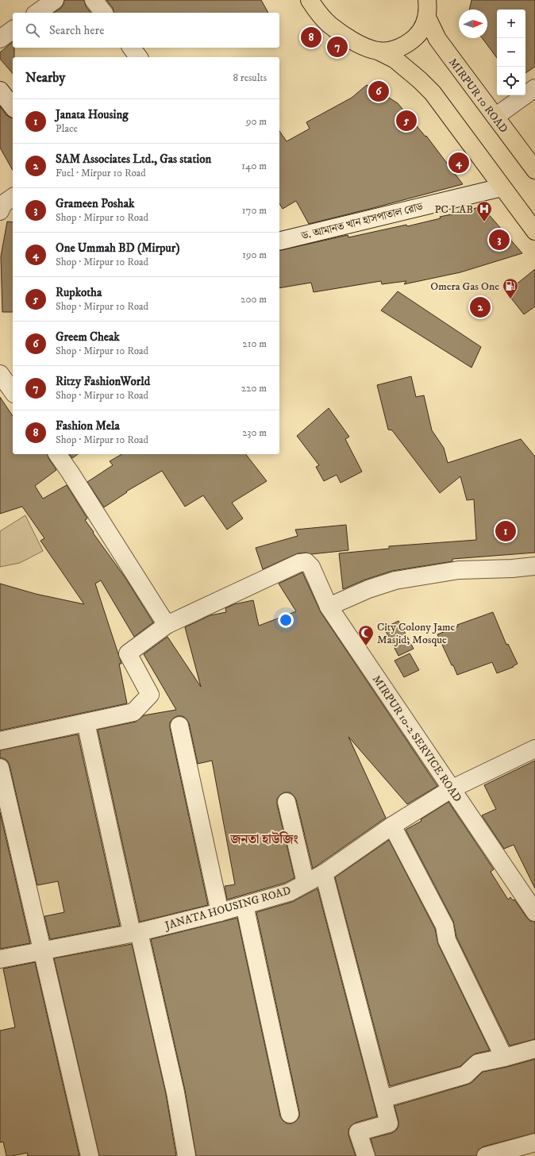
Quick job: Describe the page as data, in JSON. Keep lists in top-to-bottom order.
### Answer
{
  "streets": {
    "main road": ["MIRPUR 10 ROAD"],
    "street": ["ড. আমানত খান হাসপাতাল রোড", "MIRPUR 10-2 SERVICE ROAD", "JANATA HOUSING ROAD"]
  },
  "crossings": [
    ["MIRPUR 10-2 SERVICE ROAD", "JANATA HOUSING ROAD"]
  ],
  "districts": ["জনতা হাউজিং"],
  "places": {
    "hospital": ["PC LAB"],
    "fuel station": ["Omera Gas One"],
    "mosque": ["City Colony Jame Masjid, Mosque"]
  },
  "north": "right",
  "page": {
    "map_buttons": ["+", "−"],
    "search": "Search here",
    "pins": [
      "8",
      "7",
      "6",
      "5",
      "4",
      "3",
      "2",
      "1"
    ],
    "heading": ["Nearby", "8 results"],
    "list": [
      {
        "mark": "1",
        "name": "Janata Housing",
        "note": "Place",
        "value": "90 m"
      },
      {
        "mark": "2",
        "name": "SAM Associates Ltd., Gas station",
        "note": "Fuel · Mirpur 10 Road",
        "value": "140 m"
      },
      {
        "mark": "3",
        "name": "Grameen Poshak",
        "note": "Shop · Mirpur 10 Road",
        "value": "170 m"
      },
      {
        "mark": "4",
        "name": "One Ummah BD (Mirpur)",
        "note": "Shop · Mirpur 10 Road",
        "value": "190 m"
      },
      {
        "mark": "5",
        "name": "Rupkotha",
        "note": "Shop · Mirpur 10 Road",
        "value": "200 m"
      },
      {
        "mark": "6",
        "name": "Greem Cheak",
        "note": "Shop · Mirpur 10 Road",
        "value": "210 m"
      },
      {
        "mark": "7",
        "name": "Ritzy FashionWorld",
        "note": "Shop · Mirpur 10 Road",
        "value": "220 m"
      },
      {
        "mark": "8",
        "name": "Fashion Mela",
        "note": "Shop · Mirpur 10 Road",
        "value": "230 m"
      }
    ]
  }
}
